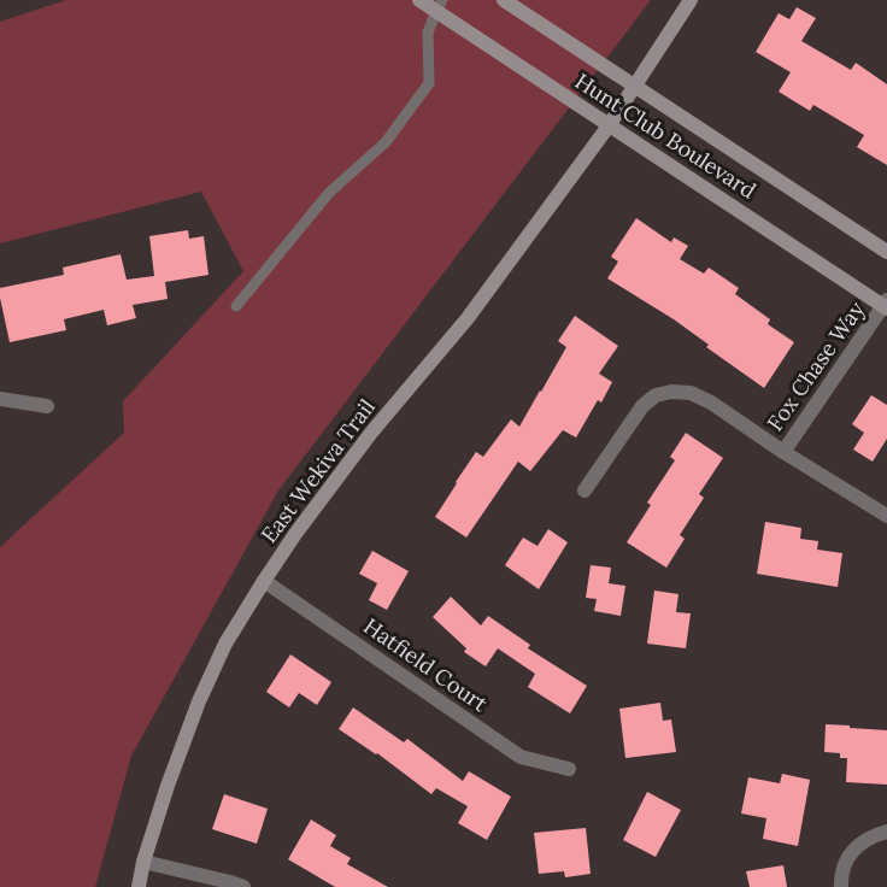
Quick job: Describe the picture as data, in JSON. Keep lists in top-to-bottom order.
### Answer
{
  "streets": {
    "street": [
      "Hunt Club Boulevard",
      "Fox Chase Way",
      "East Wekiva Trail",
      "Hatfield Court"
    ]
  },
  "crossings": [
    ["Hunt Club Boulevard", "Fox Chase Way"],
    ["Hunt Club Boulevard", "East Wekiva Trail"],
    ["East Wekiva Trail", "Hatfield Court"]
  ]
}
